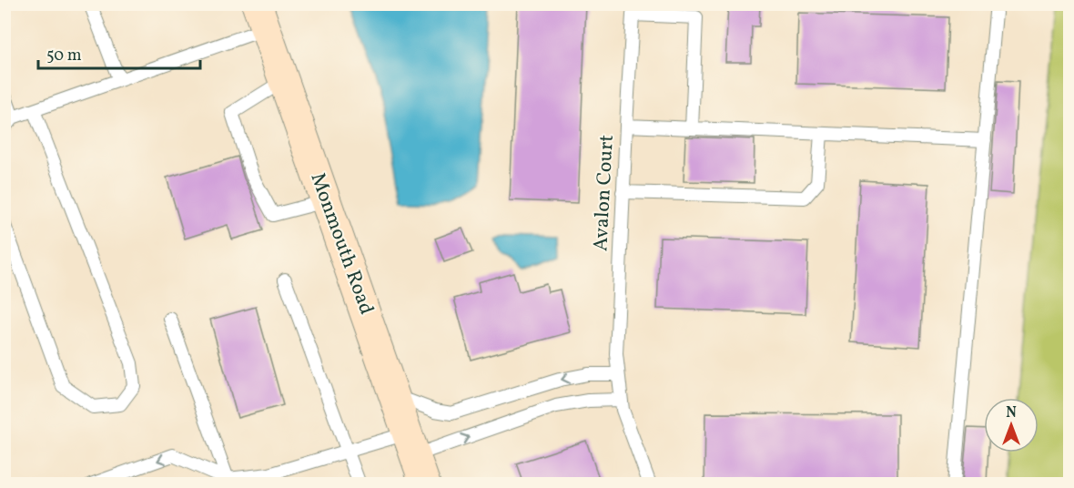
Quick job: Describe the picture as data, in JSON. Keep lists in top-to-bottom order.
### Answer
{
  "streets": {
    "main road": ["Monmouth Road"],
    "lane": ["Avalon Court"]
  },
  "scale_bar": "50 m",
  "north": "top"
}
